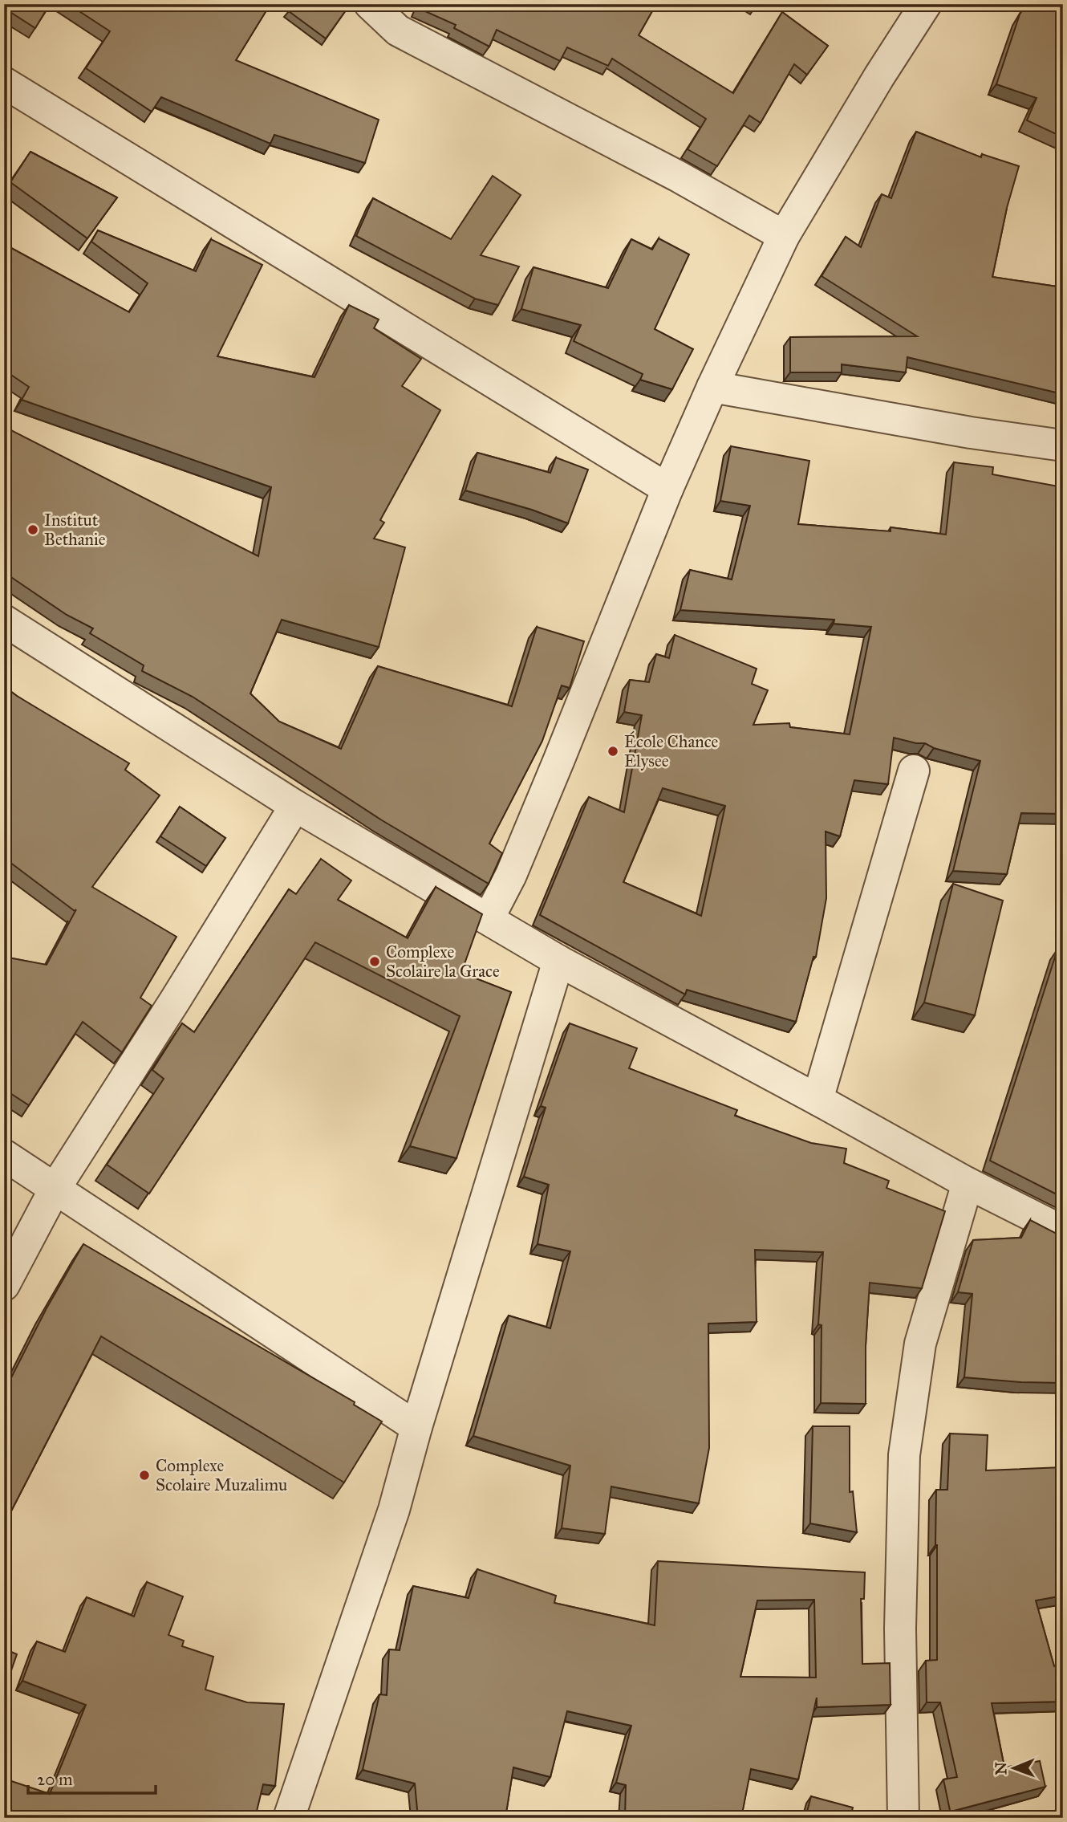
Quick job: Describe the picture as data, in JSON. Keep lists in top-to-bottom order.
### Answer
{
  "places": [
    "Institut Bethanie",
    "École Chance Elysee",
    "Complexe Scolaire la Grace",
    "Complexe Scolaire Muzalimu"
  ],
  "scale_bar": "20 m",
  "north": "left"
}
